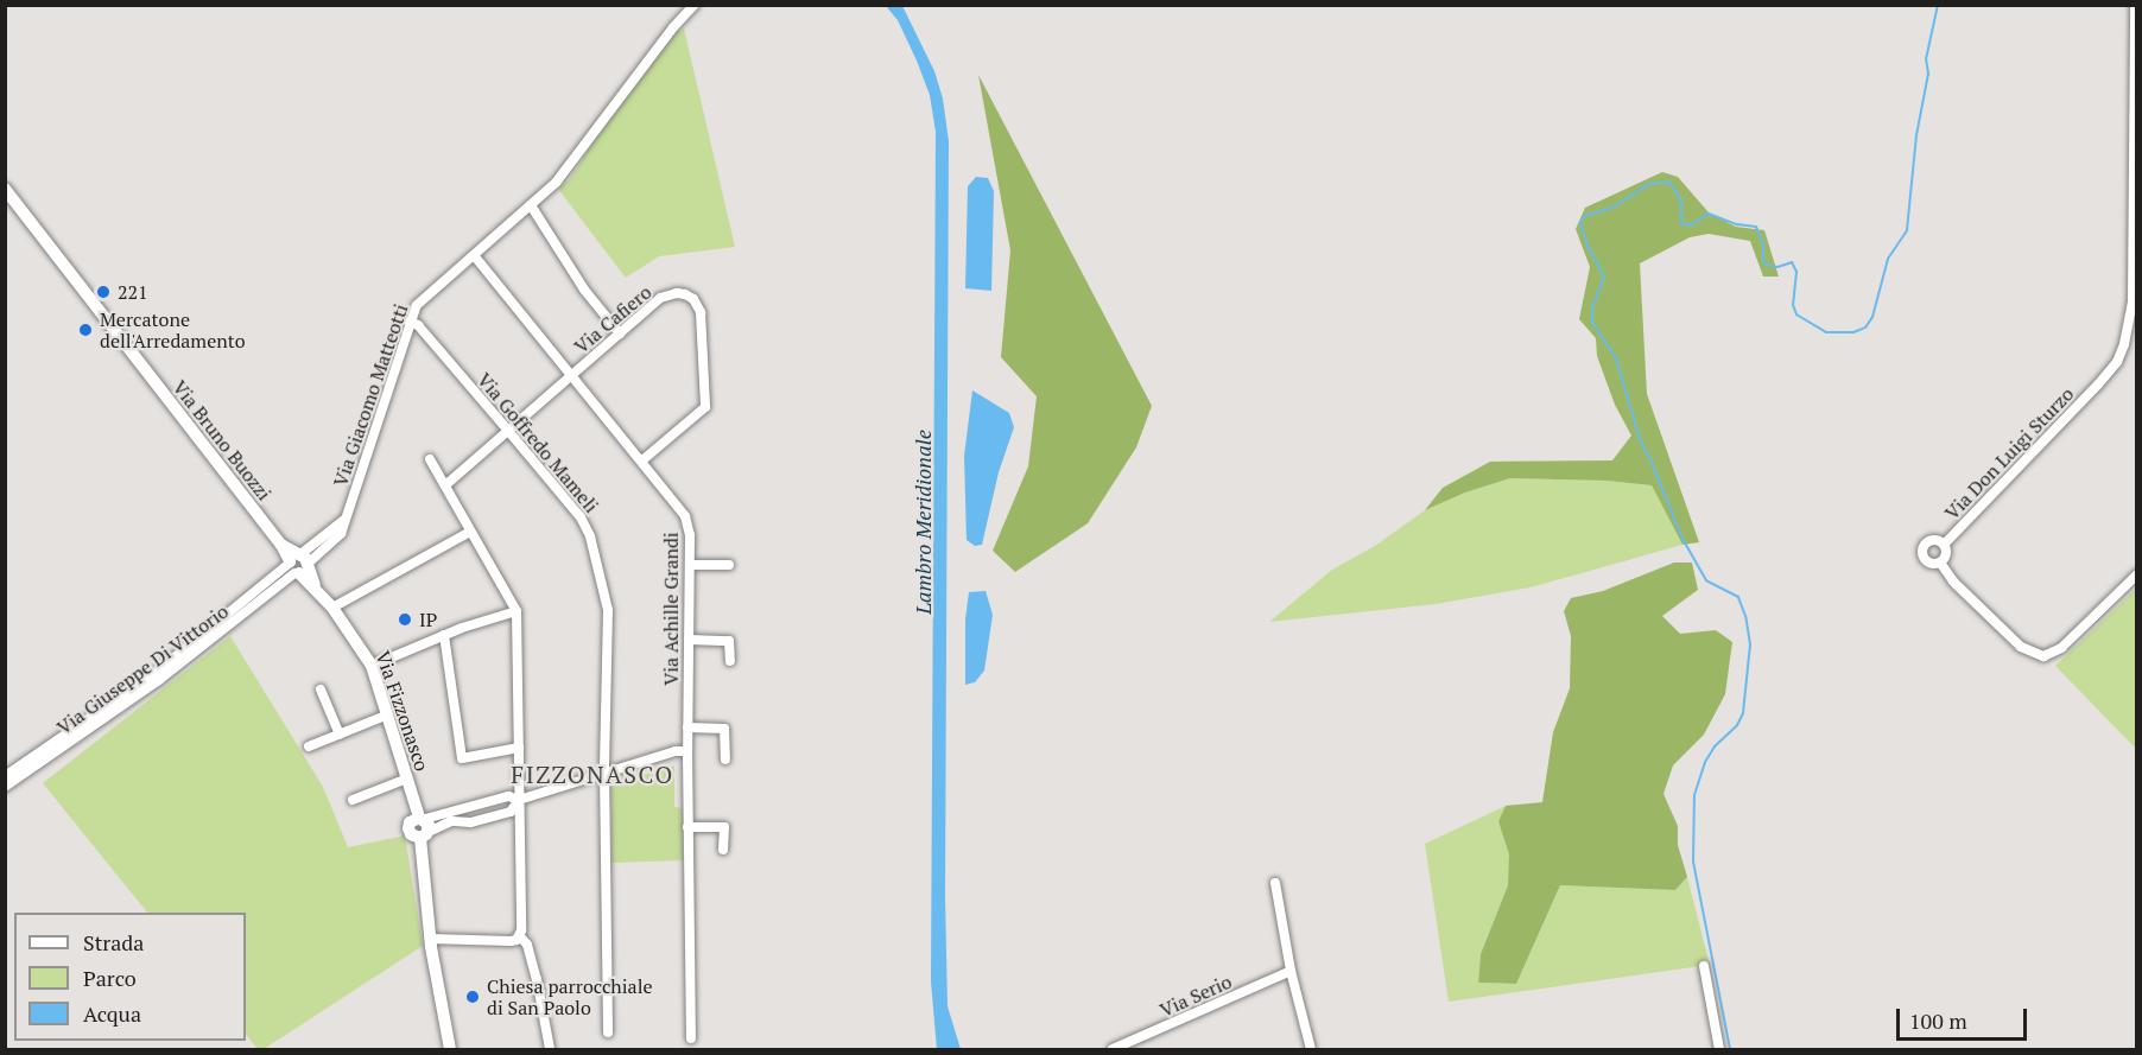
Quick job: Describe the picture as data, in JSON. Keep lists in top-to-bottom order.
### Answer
{
  "streets": {
    "main road": ["Via Bruno Buozzi", "Via Fizzonasco"],
    "street": [
      "Via Cafiero",
      "Via Giacomo Matteotti",
      "Via Goffredo Mameli",
      "Via Don Luigi Sturzo",
      "Via Achille Grandi",
      "Via Giuseppe Di Vittorio",
      "Via Serio"
    ]
  },
  "crossings": [
    ["Via Cafiero", "Via Goffredo Mameli"],
    ["Via Cafiero", "Via Achille Grandi"],
    ["Via Giacomo Matteotti", "Via Bruno Buozzi"],
    ["Via Giacomo Matteotti", "Via Goffredo Mameli"],
    ["Via Giacomo Matteotti", "Via Achille Grandi"],
    ["Via Giacomo Matteotti", "Via Giuseppe Di Vittorio"],
    ["Via Giacomo Matteotti", "Via Fizzonasco"],
    ["Via Bruno Buozzi", "Via Giuseppe Di Vittorio"],
    ["Via Bruno Buozzi", "Via Fizzonasco"],
    ["Via Giuseppe Di Vittorio", "Via Fizzonasco"]
  ],
  "districts": ["FIZZONASCO"],
  "water": ["Lambro Meridionale"],
  "places": [
    "221",
    "Mercatone dell'Arredamento",
    "IP",
    "Chiesa parrocchiale di San Paolo"
  ],
  "legend": ["Strada", "Parco", "Acqua"],
  "scale_bar": "100 m"
}
